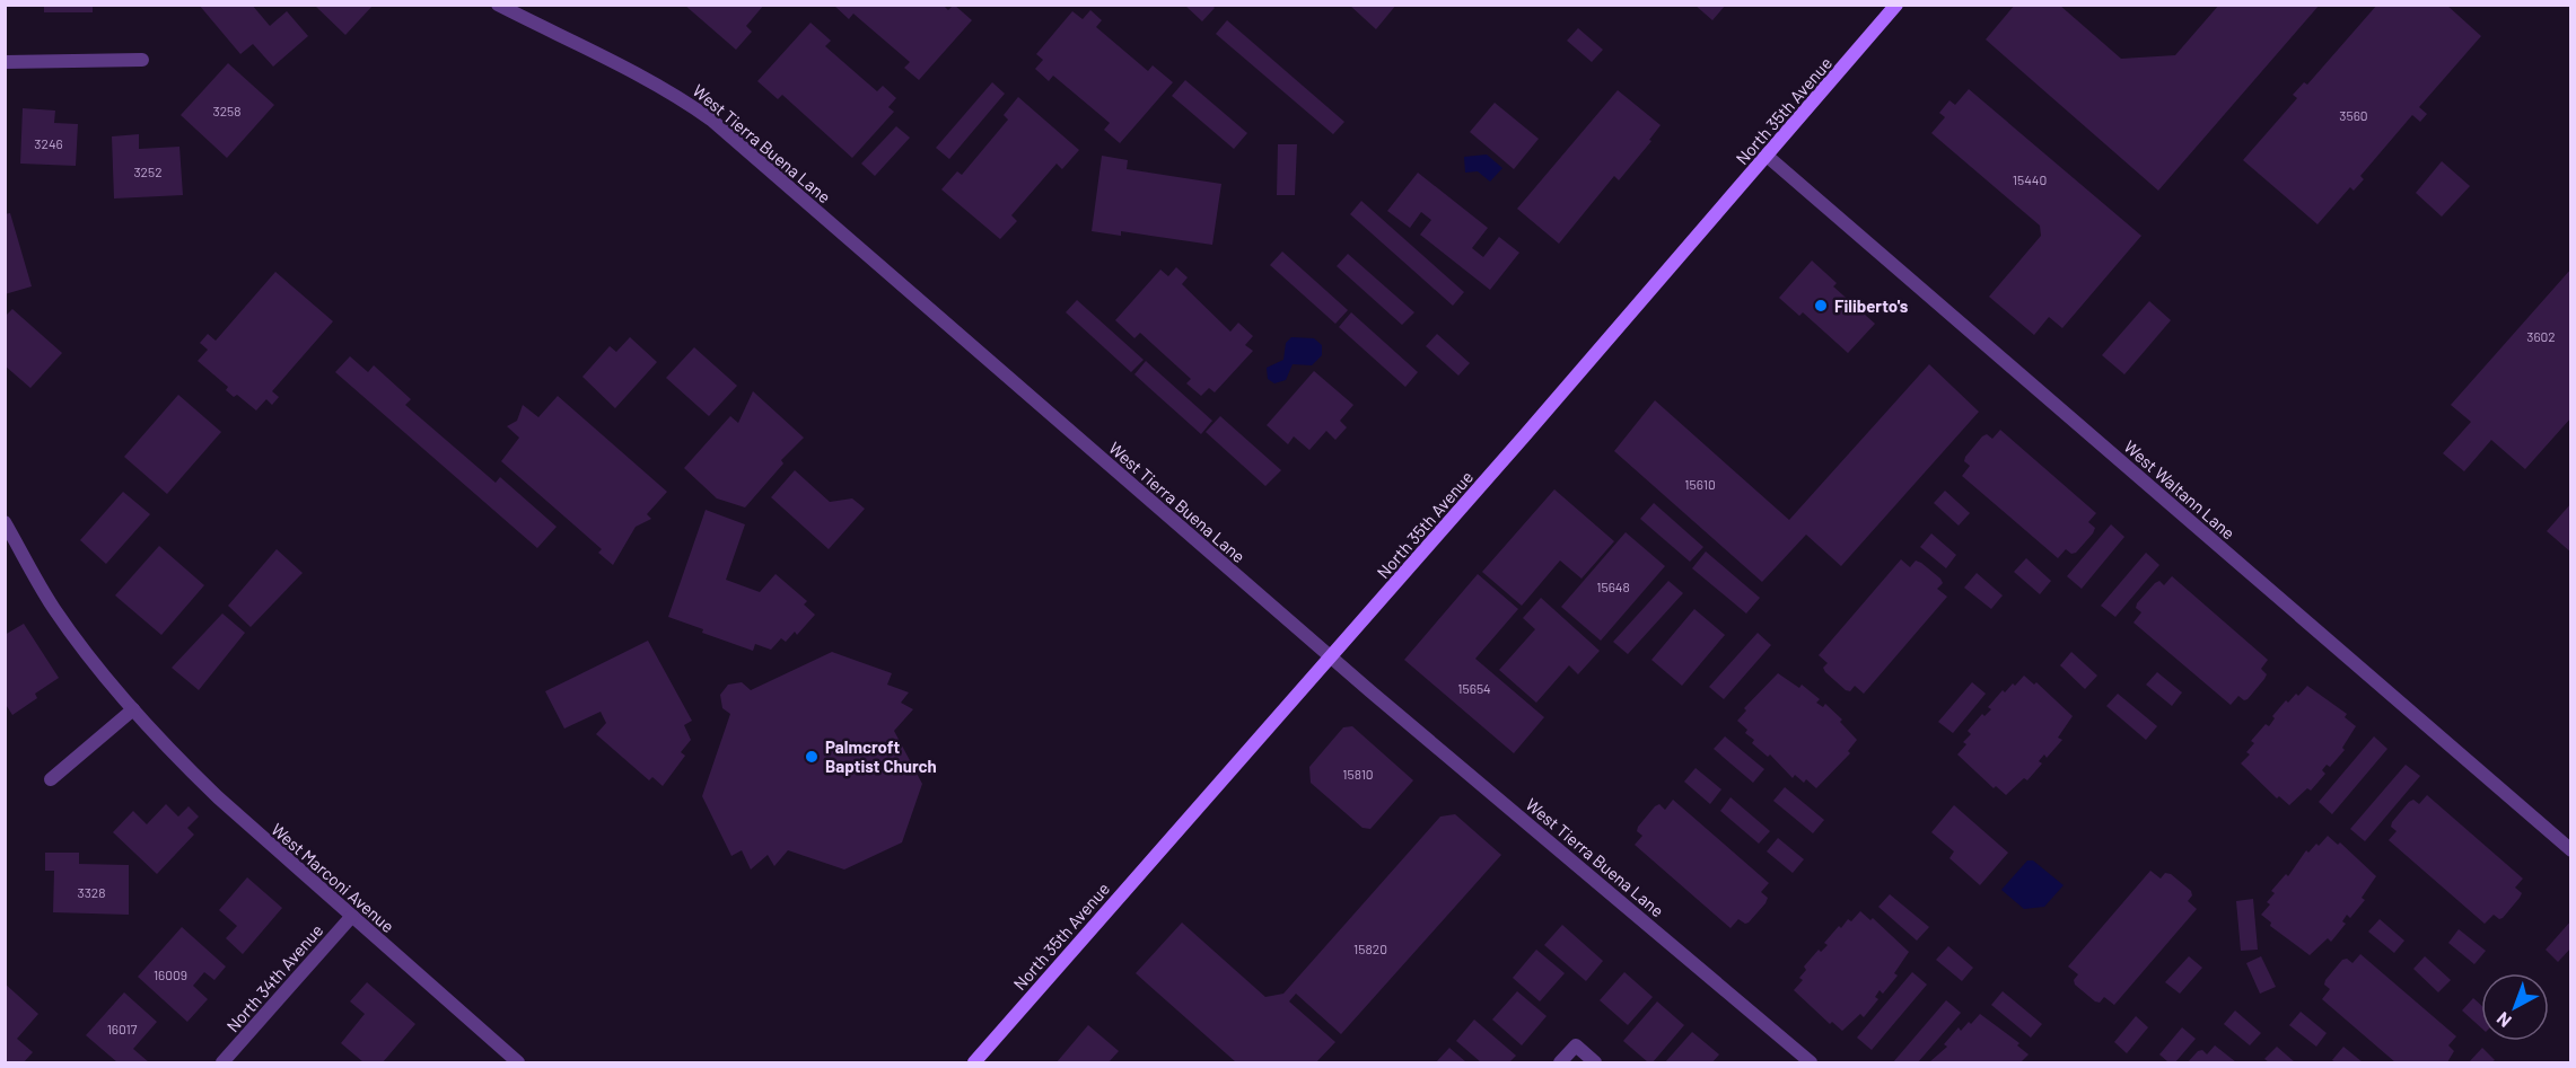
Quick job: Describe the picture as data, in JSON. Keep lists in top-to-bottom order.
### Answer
{
  "streets": {
    "main road": ["North 35th Avenue"],
    "street": [
      "West Tierra Buena Lane",
      "West Waltann Lane",
      "West Marconi Avenue",
      "North 34th Avenue"
    ]
  },
  "crossings": [
    ["North 35th Avenue", "West Tierra Buena Lane"],
    ["North 35th Avenue", "West Waltann Lane"],
    ["West Marconi Avenue", "North 34th Avenue"]
  ],
  "places": ["Filiberto's", "Palmcroft Baptist Church"],
  "house_numbers": [
    "3258",
    "3560",
    "3246",
    "3252",
    "15440",
    "3602",
    "15610",
    "15648",
    "15654",
    "15810",
    "3328",
    "15820",
    "16009",
    "16017"
  ],
  "north": "bottom left"
}
